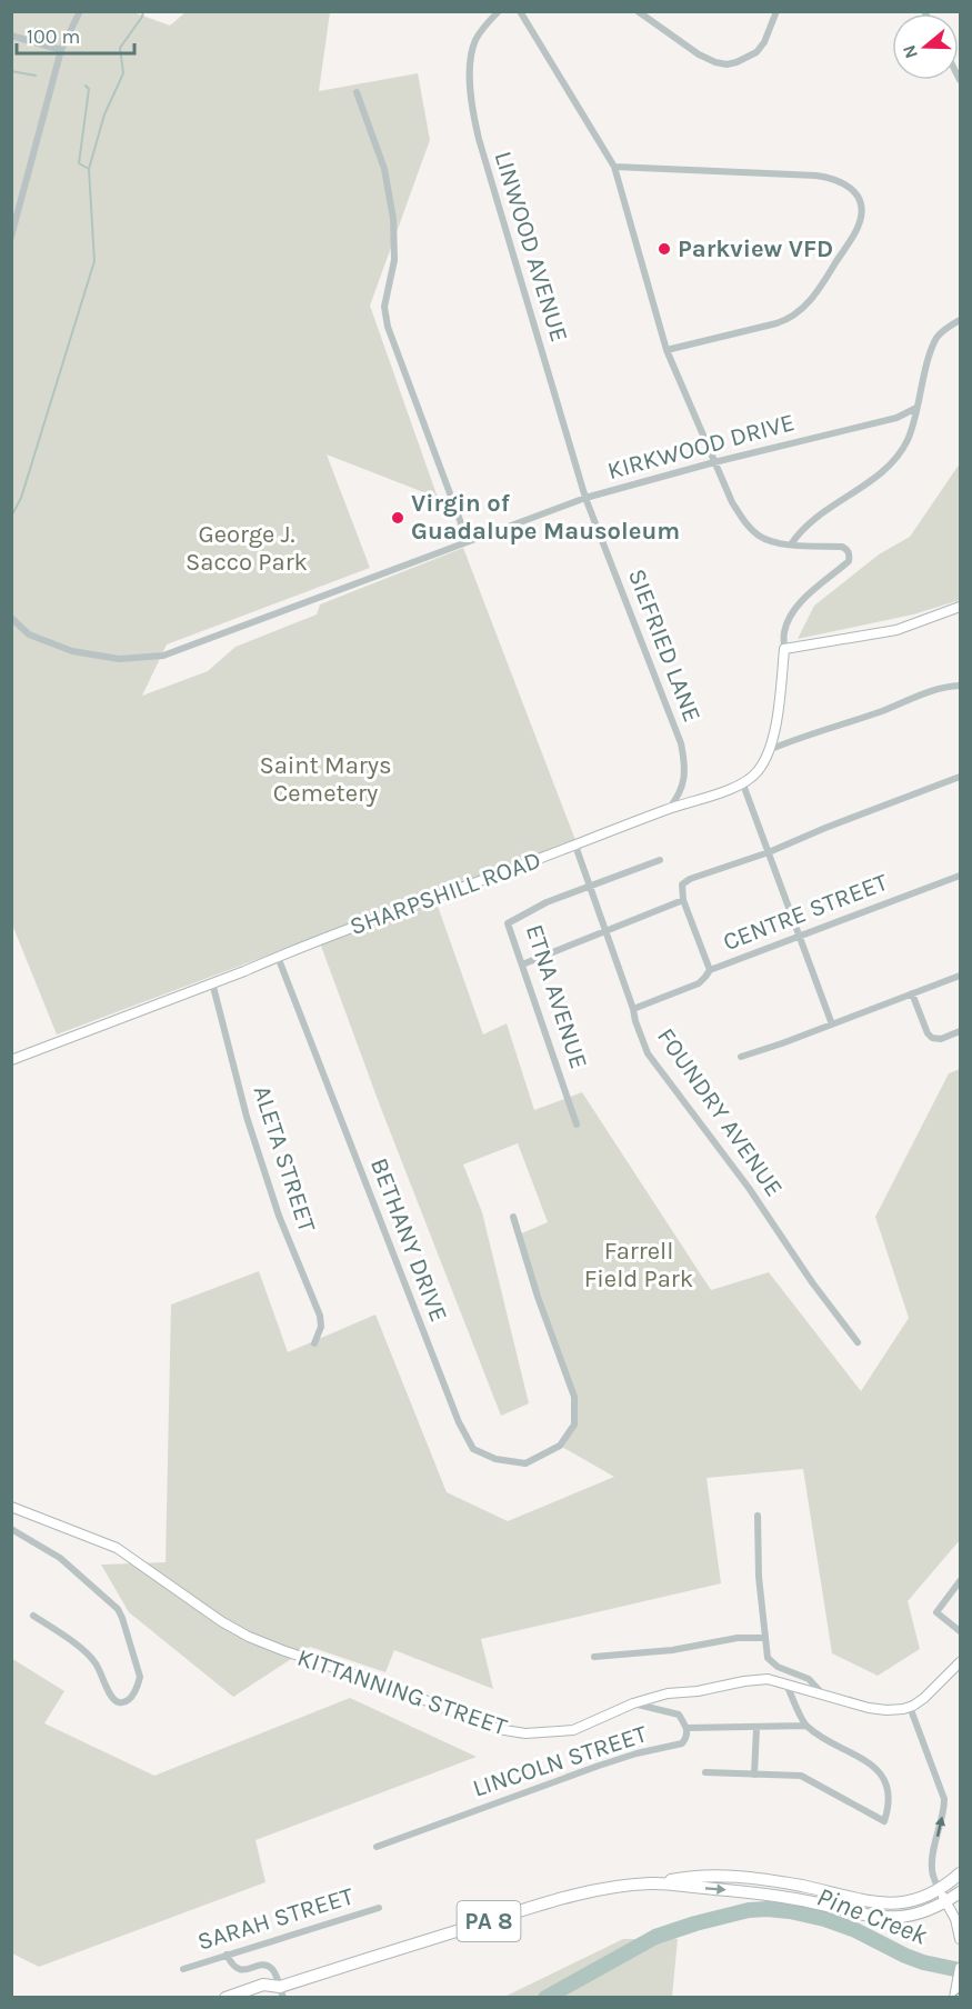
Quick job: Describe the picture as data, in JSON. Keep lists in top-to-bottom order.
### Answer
{
  "streets": {
    "highway": ["PA 8"],
    "street": [
      "LINWOOD AVENUE",
      "KIRKWOOD DRIVE",
      "SIEFRIED LANE",
      "SHARPSHILL ROAD",
      "CENTRE STREET",
      "ETNA AVENUE",
      "FOUNDRY AVENUE",
      "ALETA STREET",
      "BETHANY DRIVE",
      "KITTANNING STREET",
      "LINCOLN STREET",
      "SARAH STREET"
    ]
  },
  "crossings": [
    ["LINWOOD AVENUE", "KIRKWOOD DRIVE"],
    ["LINWOOD AVENUE", "SIEFRIED LANE"],
    ["KIRKWOOD DRIVE", "SIEFRIED LANE"],
    ["SIEFRIED LANE", "SHARPSHILL ROAD"],
    ["SHARPSHILL ROAD", "FOUNDRY AVENUE"],
    ["SHARPSHILL ROAD", "ALETA STREET"],
    ["SHARPSHILL ROAD", "BETHANY DRIVE"],
    ["CENTRE STREET", "FOUNDRY AVENUE"],
    ["ETNA AVENUE", "FOUNDRY AVENUE"],
    ["KITTANNING STREET", "LINCOLN STREET"]
  ],
  "water": ["Pine Creek"],
  "parks": ["George J. Sacco Park", "Saint Marys Cemetery", "Farrell Field Park"],
  "places": ["Parkview VFD", "Virgin of Guadalupe Mausoleum"],
  "scale_bar": "100 m",
  "north": "left"
}
